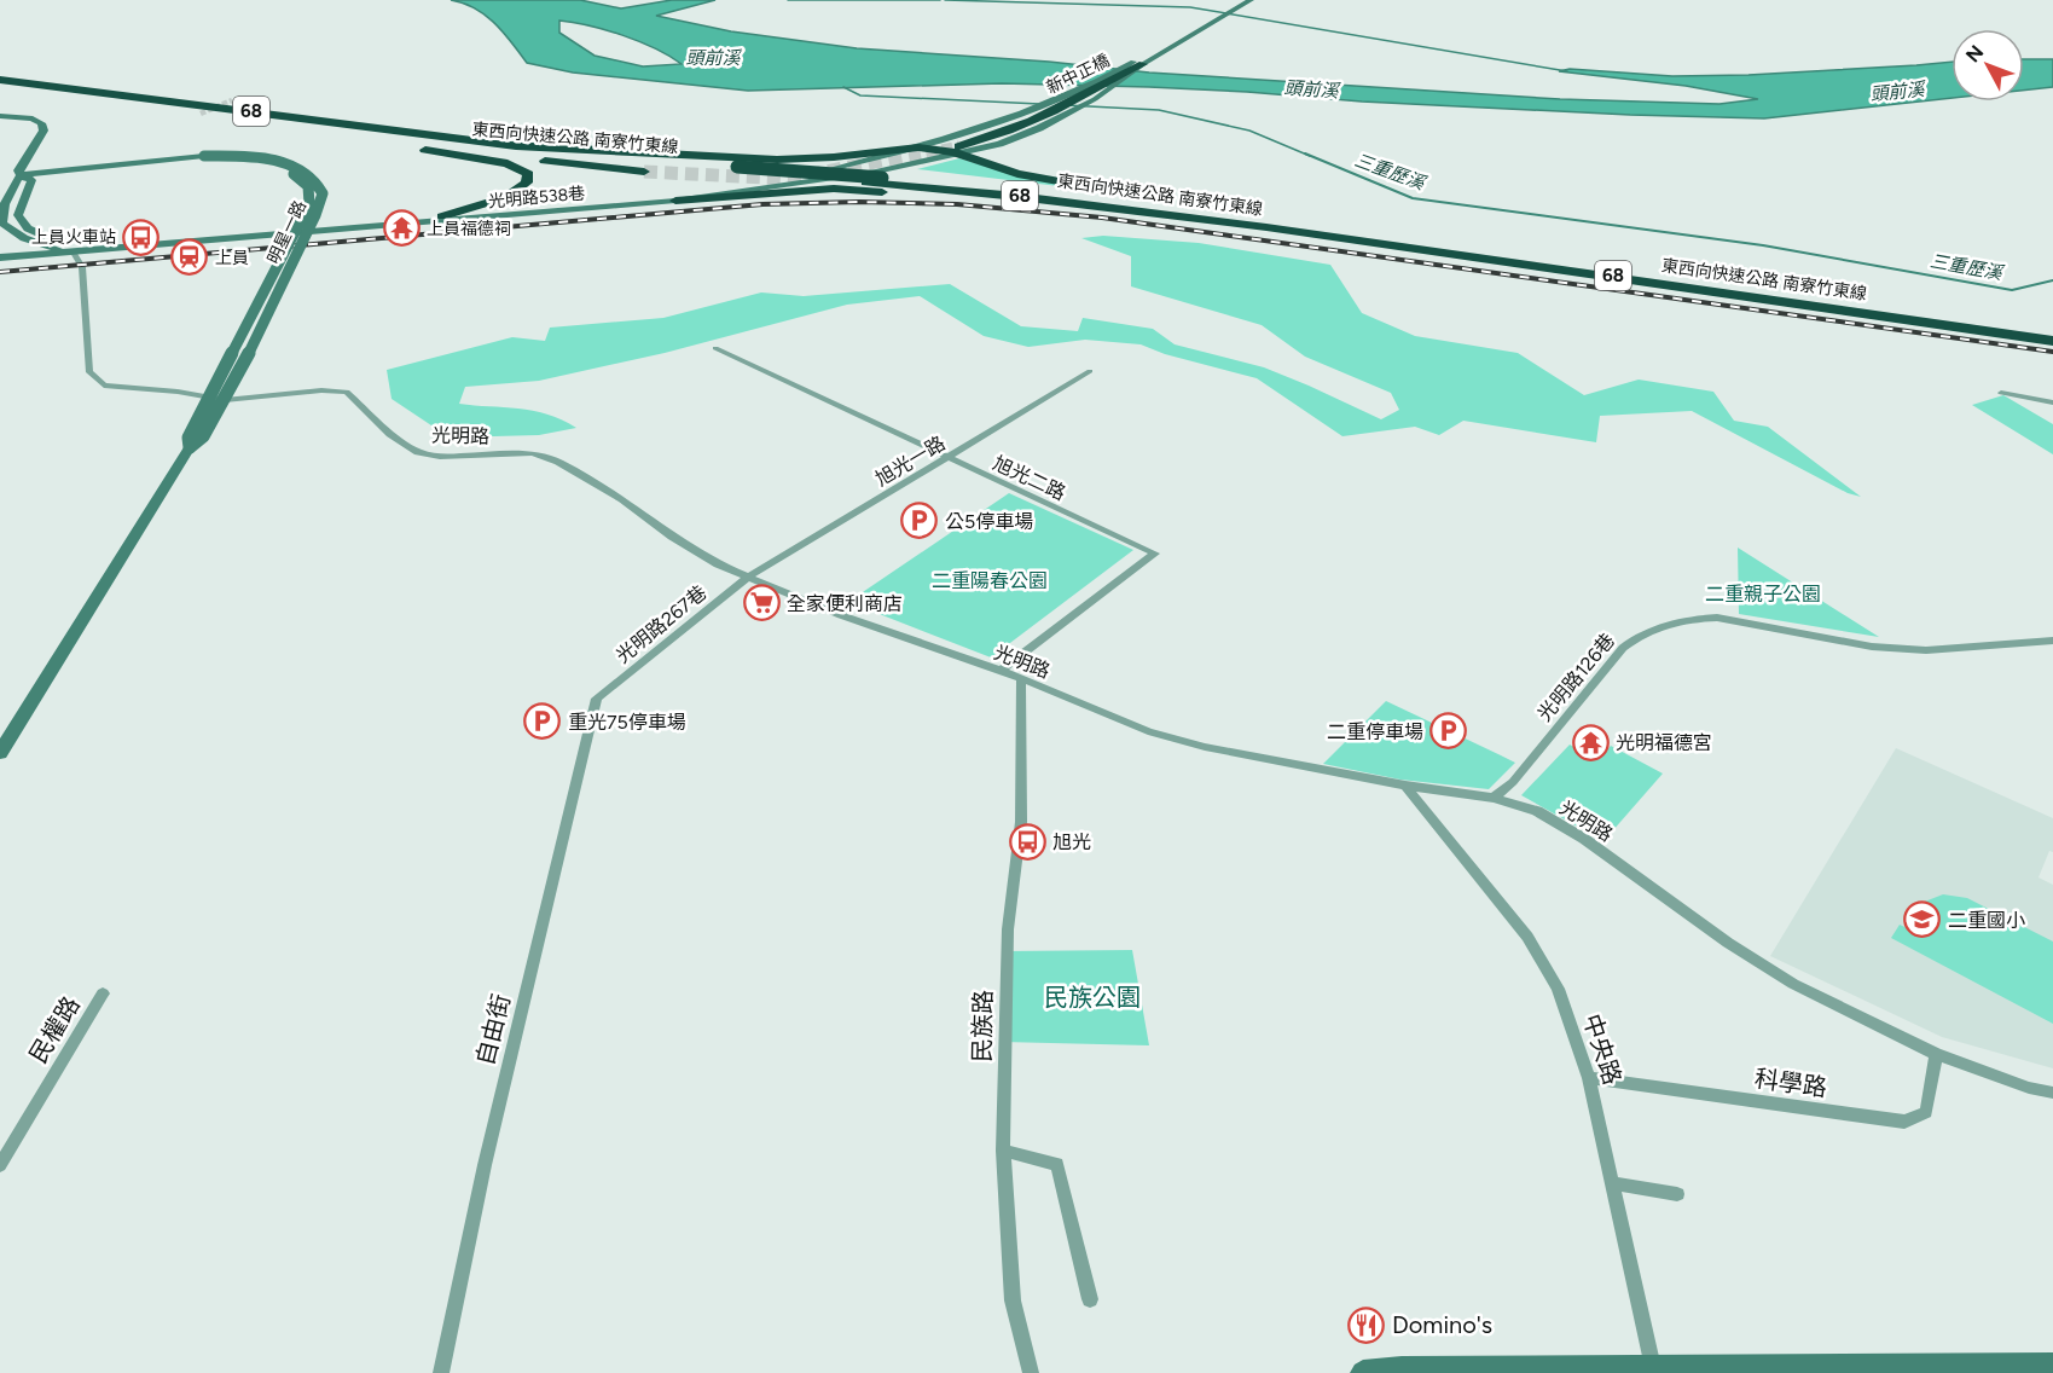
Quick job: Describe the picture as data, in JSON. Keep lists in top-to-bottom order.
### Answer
{
  "streets": {
    "highway": ["68", "東西向快速公路 南寮竹東線"],
    "street": [
      "新中正橋",
      "光明路538巷",
      "明星一路",
      "光明路",
      "旭光一路",
      "旭光二路",
      "光明路267巷",
      "光明路126巷",
      "民族路",
      "民權路",
      "自由街",
      "中央路",
      "科學路"
    ]
  },
  "crossings": [
    ["新中正橋", "光明路538巷"],
    ["光明路538巷", "光明路"],
    ["光明路", "旭光一路"],
    ["光明路", "旭光二路"],
    ["光明路", "光明路267巷"],
    ["光明路", "光明路126巷"],
    ["光明路", "民族路"],
    ["光明路", "中央路"],
    ["光明路", "科學路"],
    ["旭光一路", "旭光二路"],
    ["旭光一路", "光明路267巷"],
    ["光明路267巷", "自由街"],
    ["中央路", "科學路"]
  ],
  "water": ["頭前溪", "三重歷溪"],
  "parks": ["二重陽春公園", "二重親子公園", "民族公園"],
  "places": {
    "temple": ["上員福德祠", "光明福德宮"],
    "bus stop": ["上員火車站", "旭光"],
    "station": ["上員"],
    "parking": ["公5停車場", "重光75停車場", "二重停車場"],
    "supermarket": ["全家便利商店"],
    "school or university": ["二重國小"],
    "restaurant": ["Domino's"]
  },
  "north": "top left"
}
